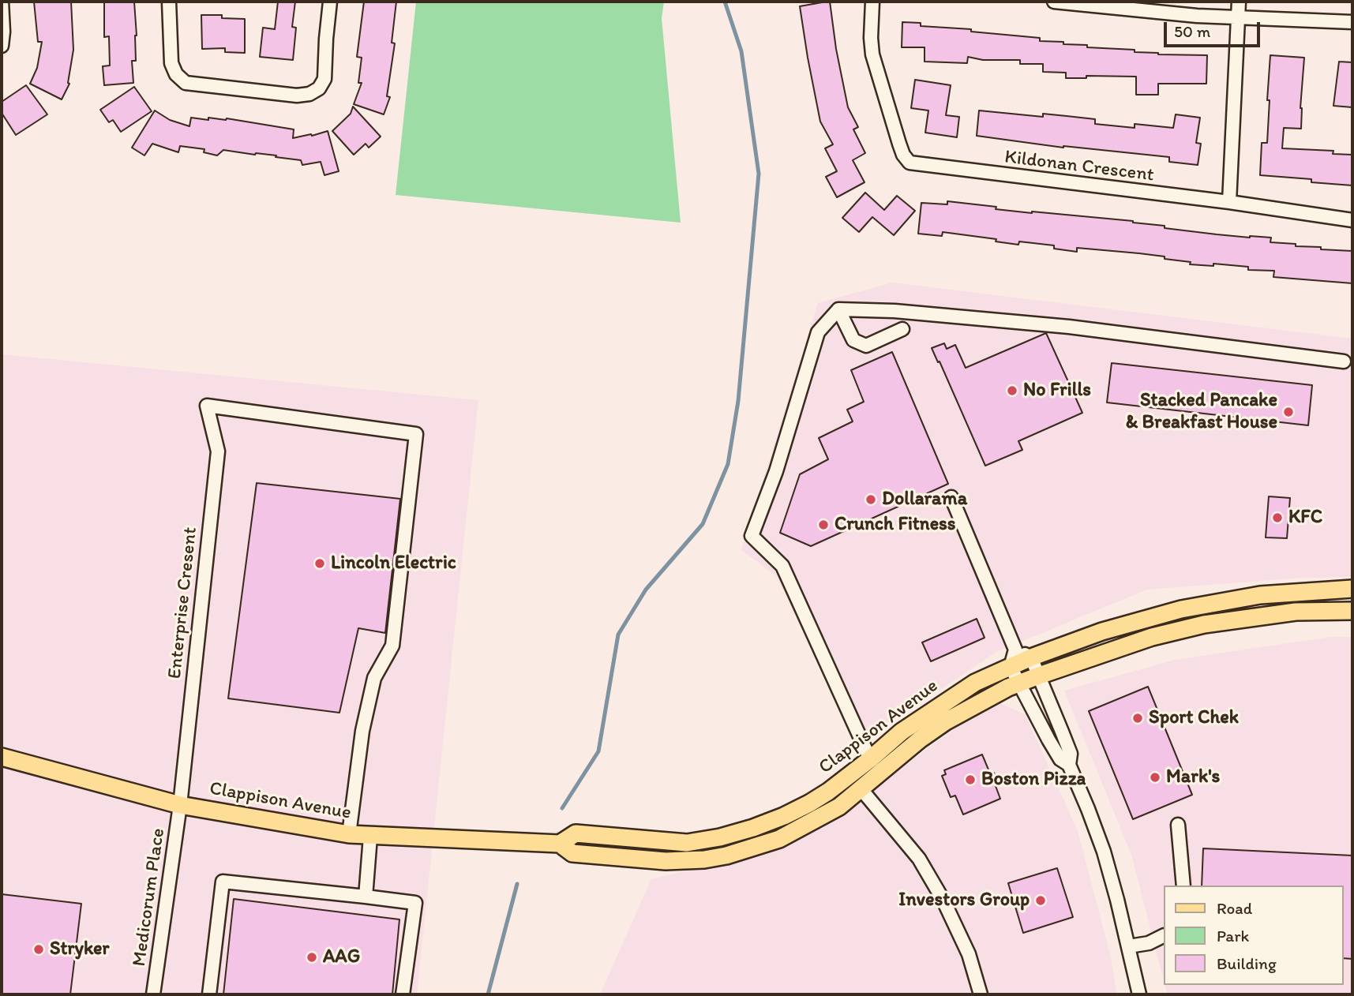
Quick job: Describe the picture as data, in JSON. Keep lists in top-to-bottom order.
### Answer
{
  "streets": {
    "main road": ["Clappison Avenue"],
    "street": ["Kildonan Crescent", "Enterprise Cresent", "Medicorum Place"]
  },
  "crossings": [
    ["Enterprise Cresent", "Clappison Avenue"],
    ["Enterprise Cresent", "Medicorum Place"],
    ["Clappison Avenue", "Medicorum Place"]
  ],
  "places": [
    "No Frills",
    "Stacked Pancake & Breakfast House",
    "Dollarama",
    "KFC",
    "Crunch Fitness",
    "Lincoln Electric",
    "Sport Chek",
    "Mark's",
    "Boston Pizza",
    "Investors Group",
    "Stryker",
    "AAG"
  ],
  "legend": ["Road", "Park", "Building"],
  "scale_bar": "50 m"
}
